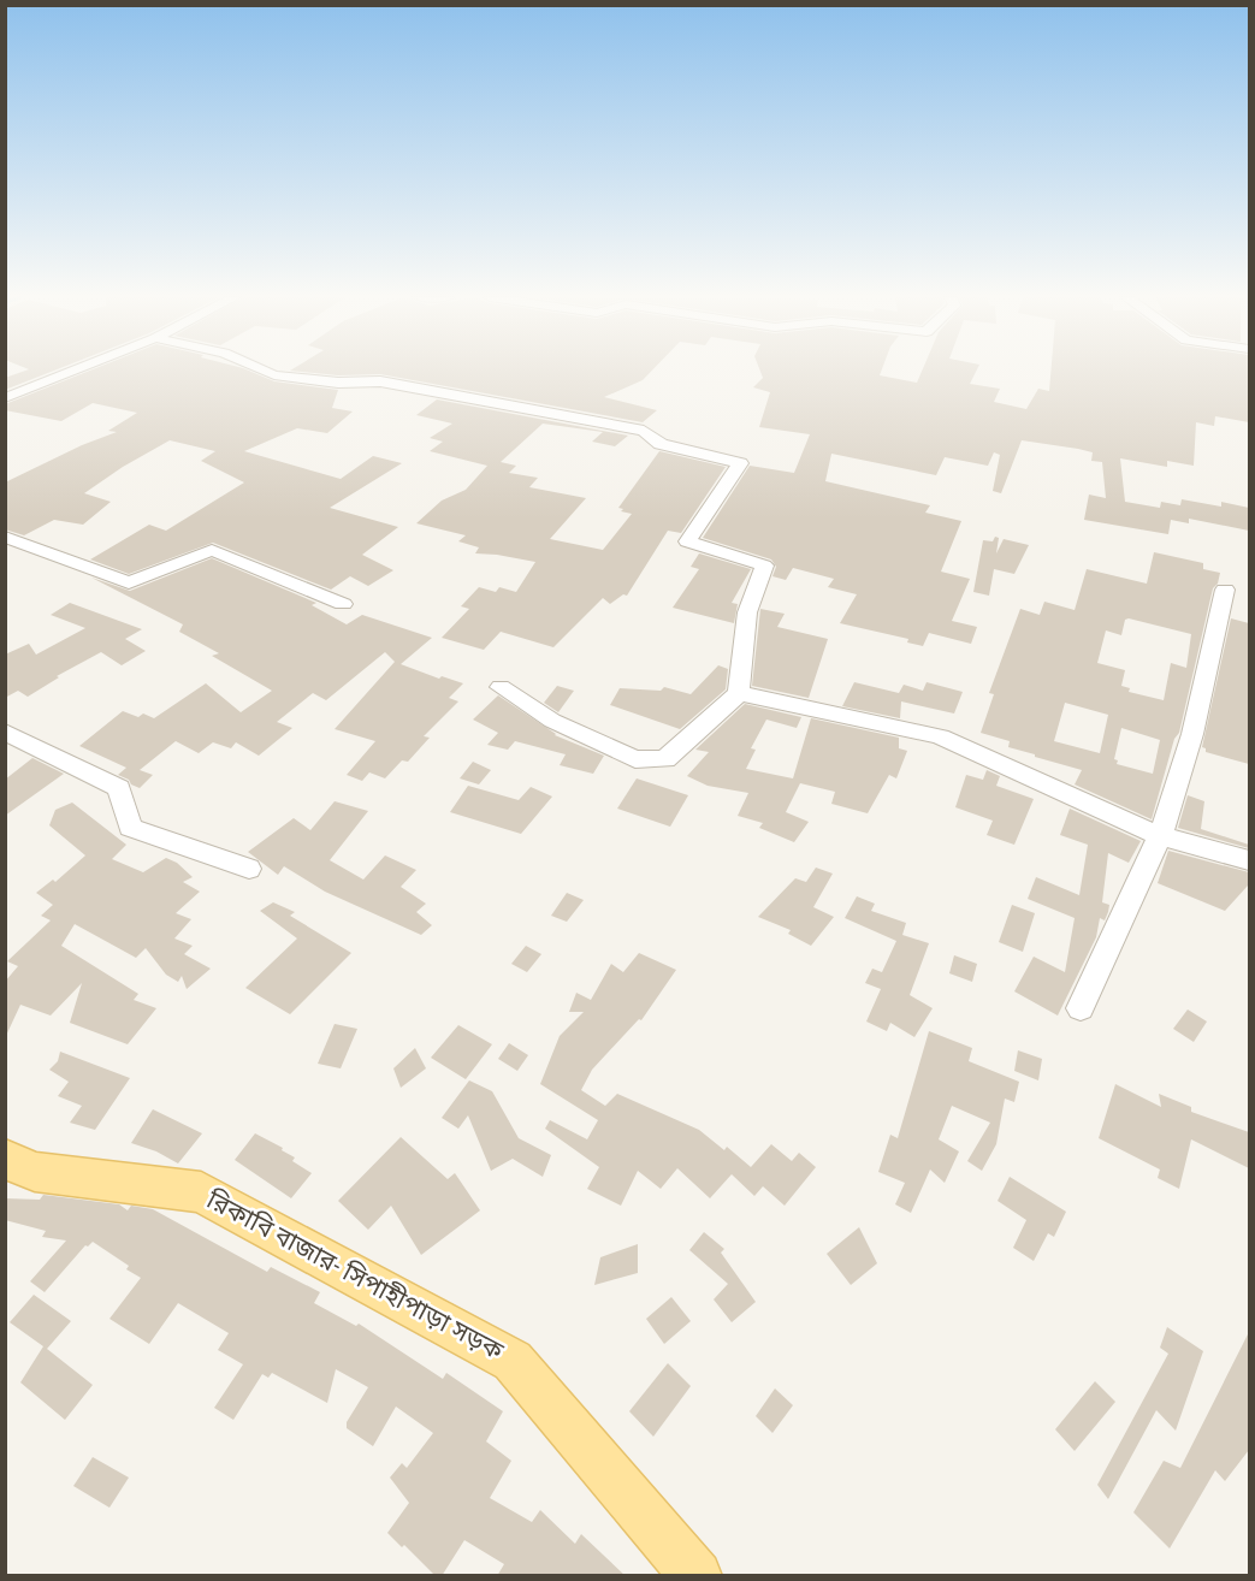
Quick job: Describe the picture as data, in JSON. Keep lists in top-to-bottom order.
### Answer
{
  "streets": {
    "main road": ["রিকাবি বাজার- সিপাহীপাড়া সড়ক"]
  }
}
